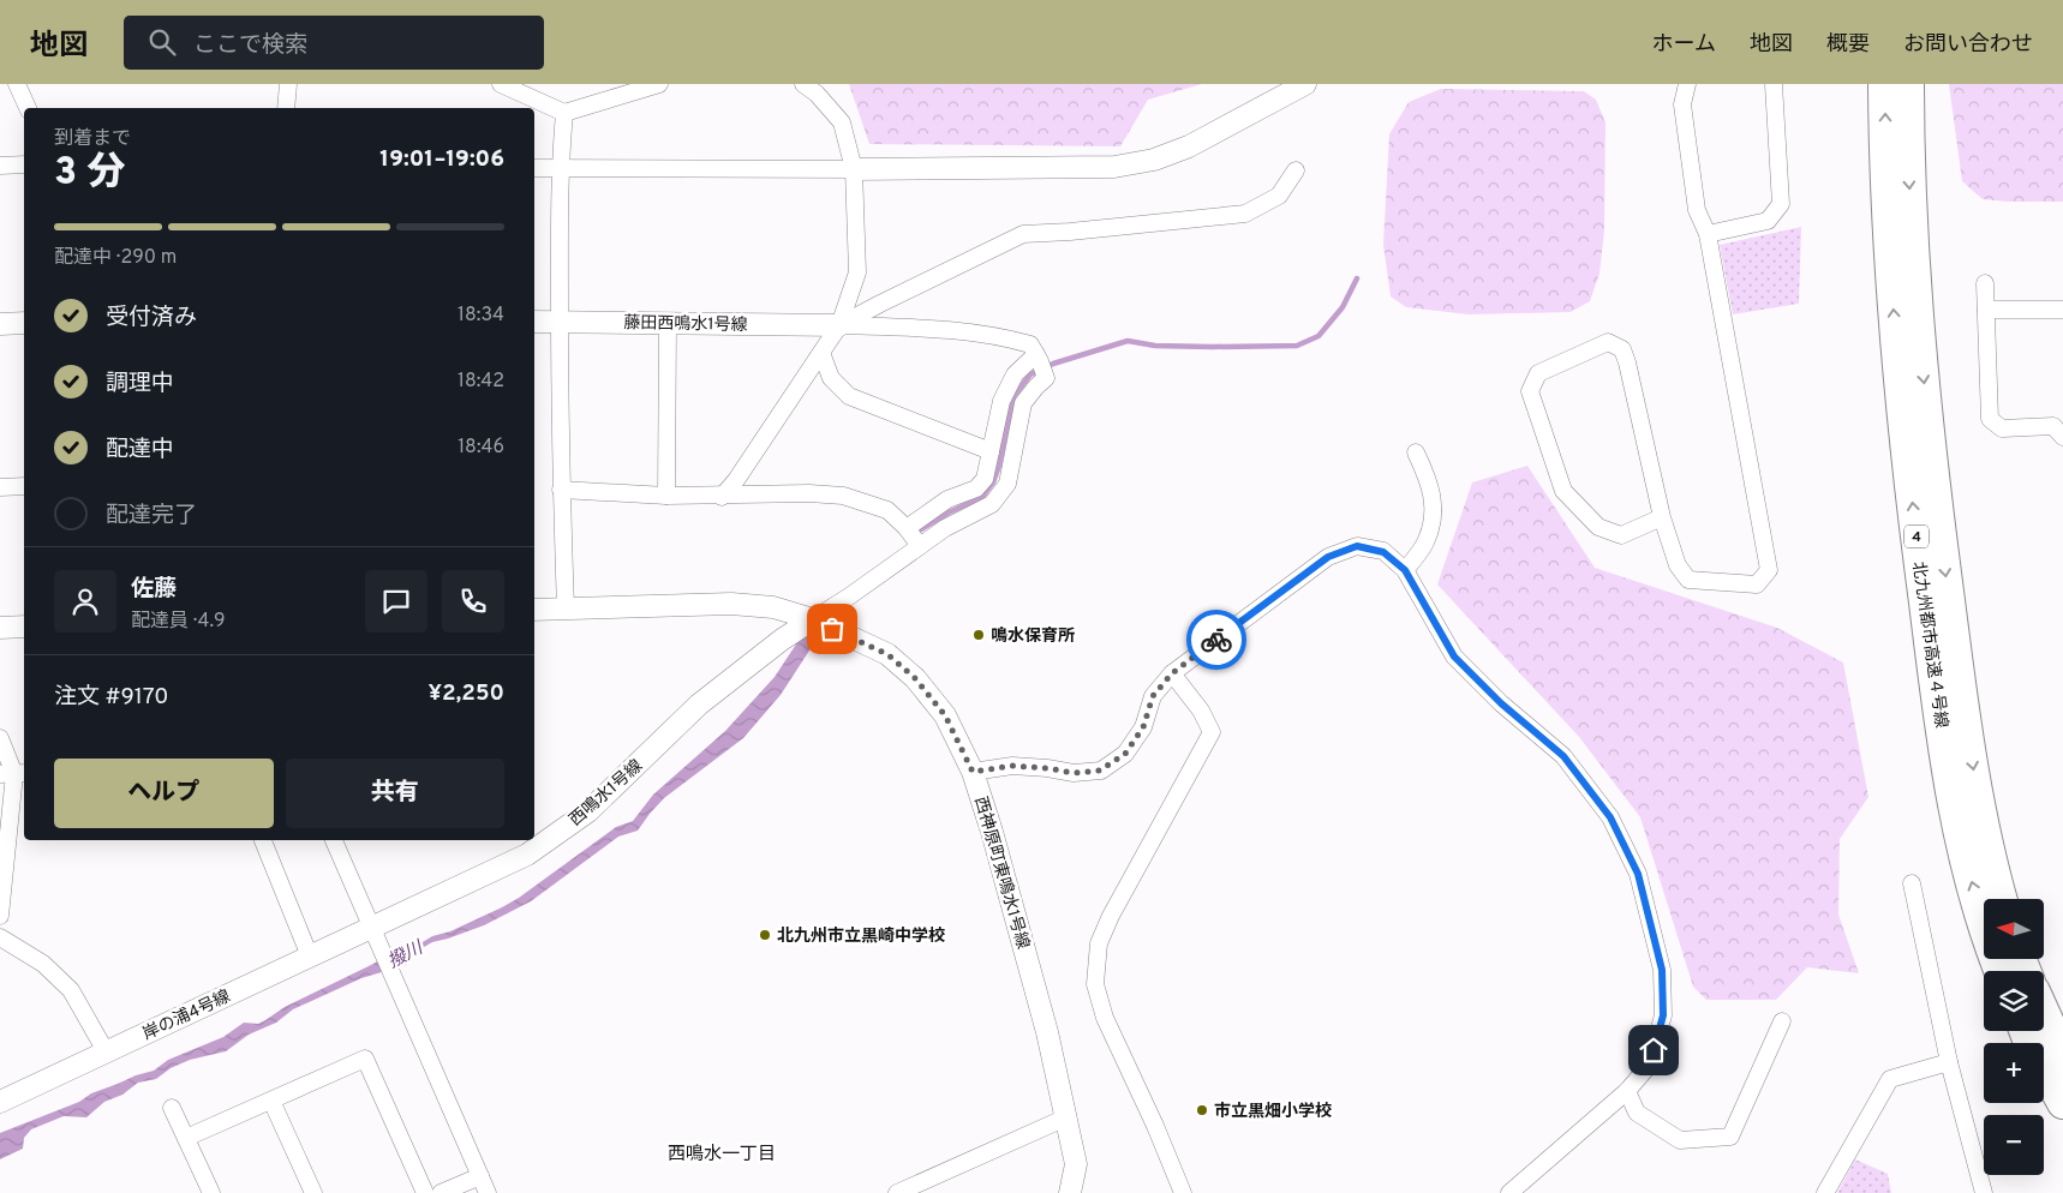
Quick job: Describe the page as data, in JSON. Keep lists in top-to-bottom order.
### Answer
{
  "streets": {
    "highway": ["4", "北九州都市高速４号線"],
    "street": [
      "藤田西鳴水1号線",
      "西鳴水1号線",
      "西神原町東鳴水1号線",
      "岸の浦4号線"
    ]
  },
  "crossings": [
    ["西鳴水1号線", "西神原町東鳴水1号線"],
    ["西鳴水1号線", "岸の浦4号線"]
  ],
  "districts": ["西鳴水一丁目"],
  "water": ["撥川"],
  "places": ["鳴水保育所", "北九州市立黒崎中学校", "市立黒畑小学校"],
  "north": "left",
  "page": {
    "header": "地図",
    "search": "ここで検索",
    "nav": [
      "ホーム",
      "地図",
      "概要",
      "お問い合わせ"
    ],
    "heading": ["3 分", "到着まで", "19:01–19:06"],
    "panel": [
      "佐藤",
      "配達員 · 4.9",
      "注文 #9170",
      "¥2,250"
    ],
    "bar": "配達中 · 290 m",
    "list": [
      ["受付済み", "18:34"],
      ["調理中", "18:42"],
      ["配達中", "18:46"],
      "配達完了"
    ],
    "buttons": ["ヘルプ", "共有"],
    "map_buttons": ["+", "−"]
  }
}
